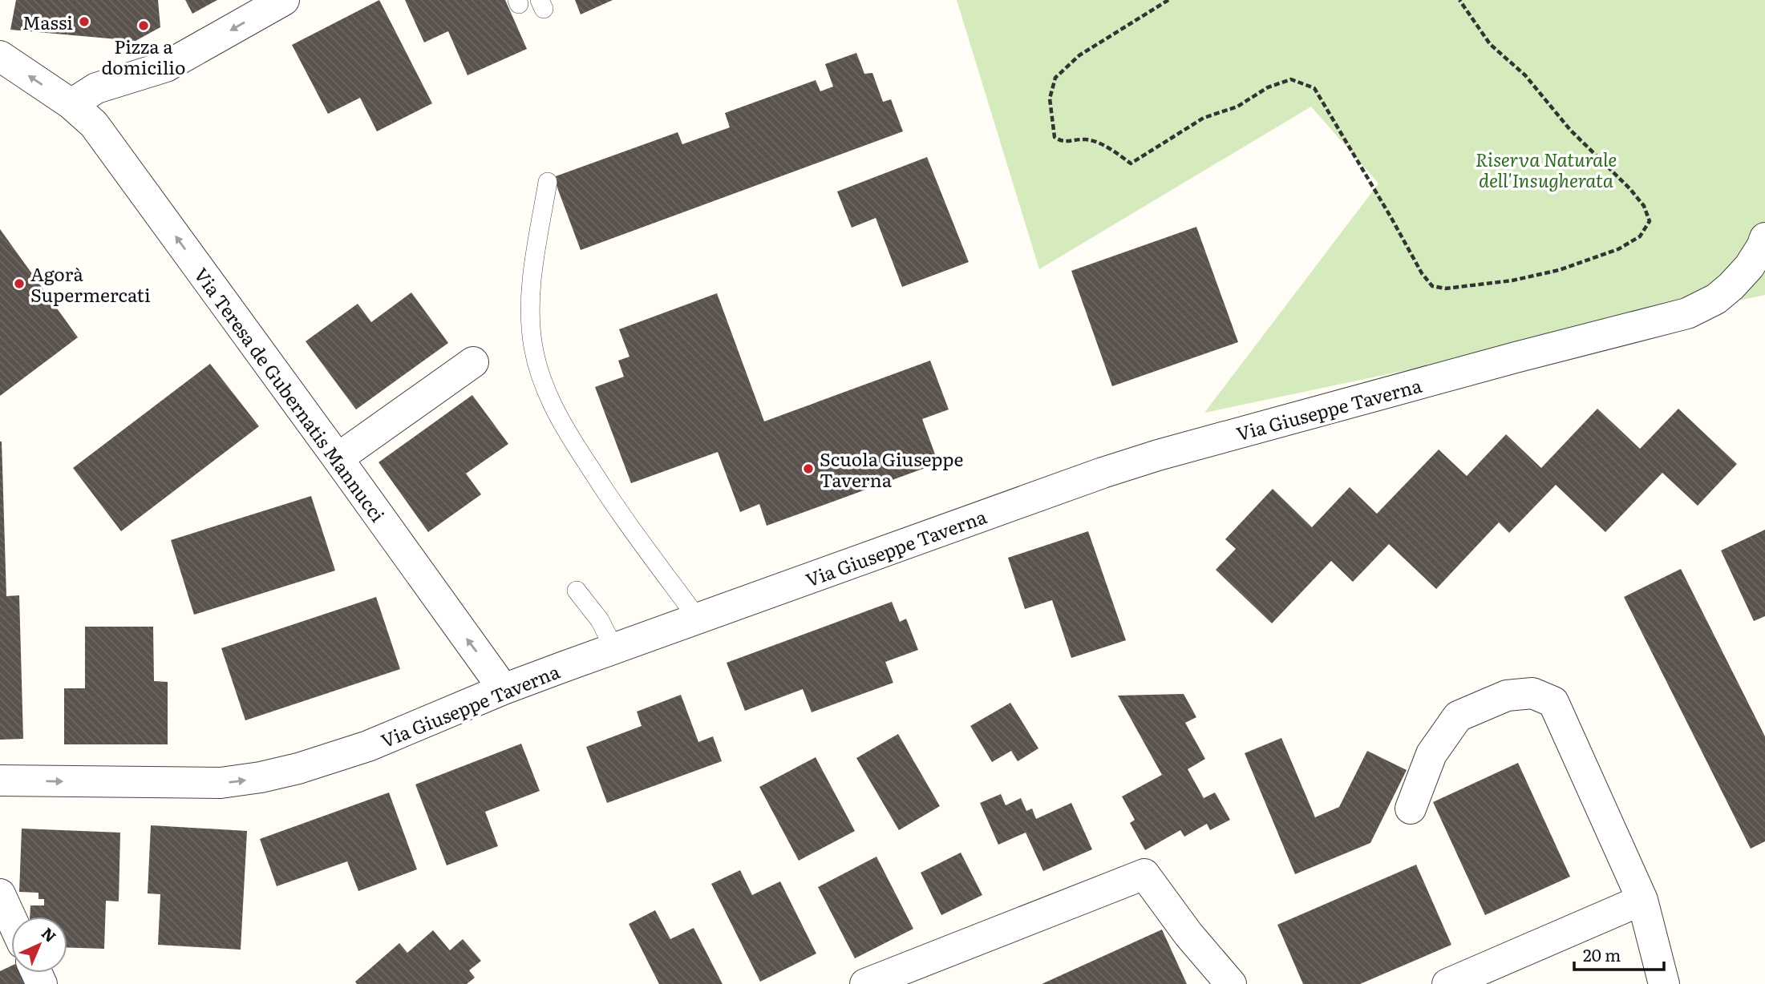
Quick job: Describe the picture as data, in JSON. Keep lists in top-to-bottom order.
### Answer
{
  "streets": {
    "street": ["Via Teresa de Gubernatis Mannucci", "Via Giuseppe Taverna"]
  },
  "crossings": [
    ["Via Teresa de Gubernatis Mannucci", "Via Giuseppe Taverna"]
  ],
  "one_way": ["Via Teresa de Gubernatis Mannucci"],
  "parks": ["Riserva Naturale dell'Insugherata"],
  "places": [
    "Massi",
    "Pizza a domicilio",
    "Agorà Supermercati",
    "Scuola Giuseppe Taverna"
  ],
  "scale_bar": "20 m",
  "north": "top right"
}
